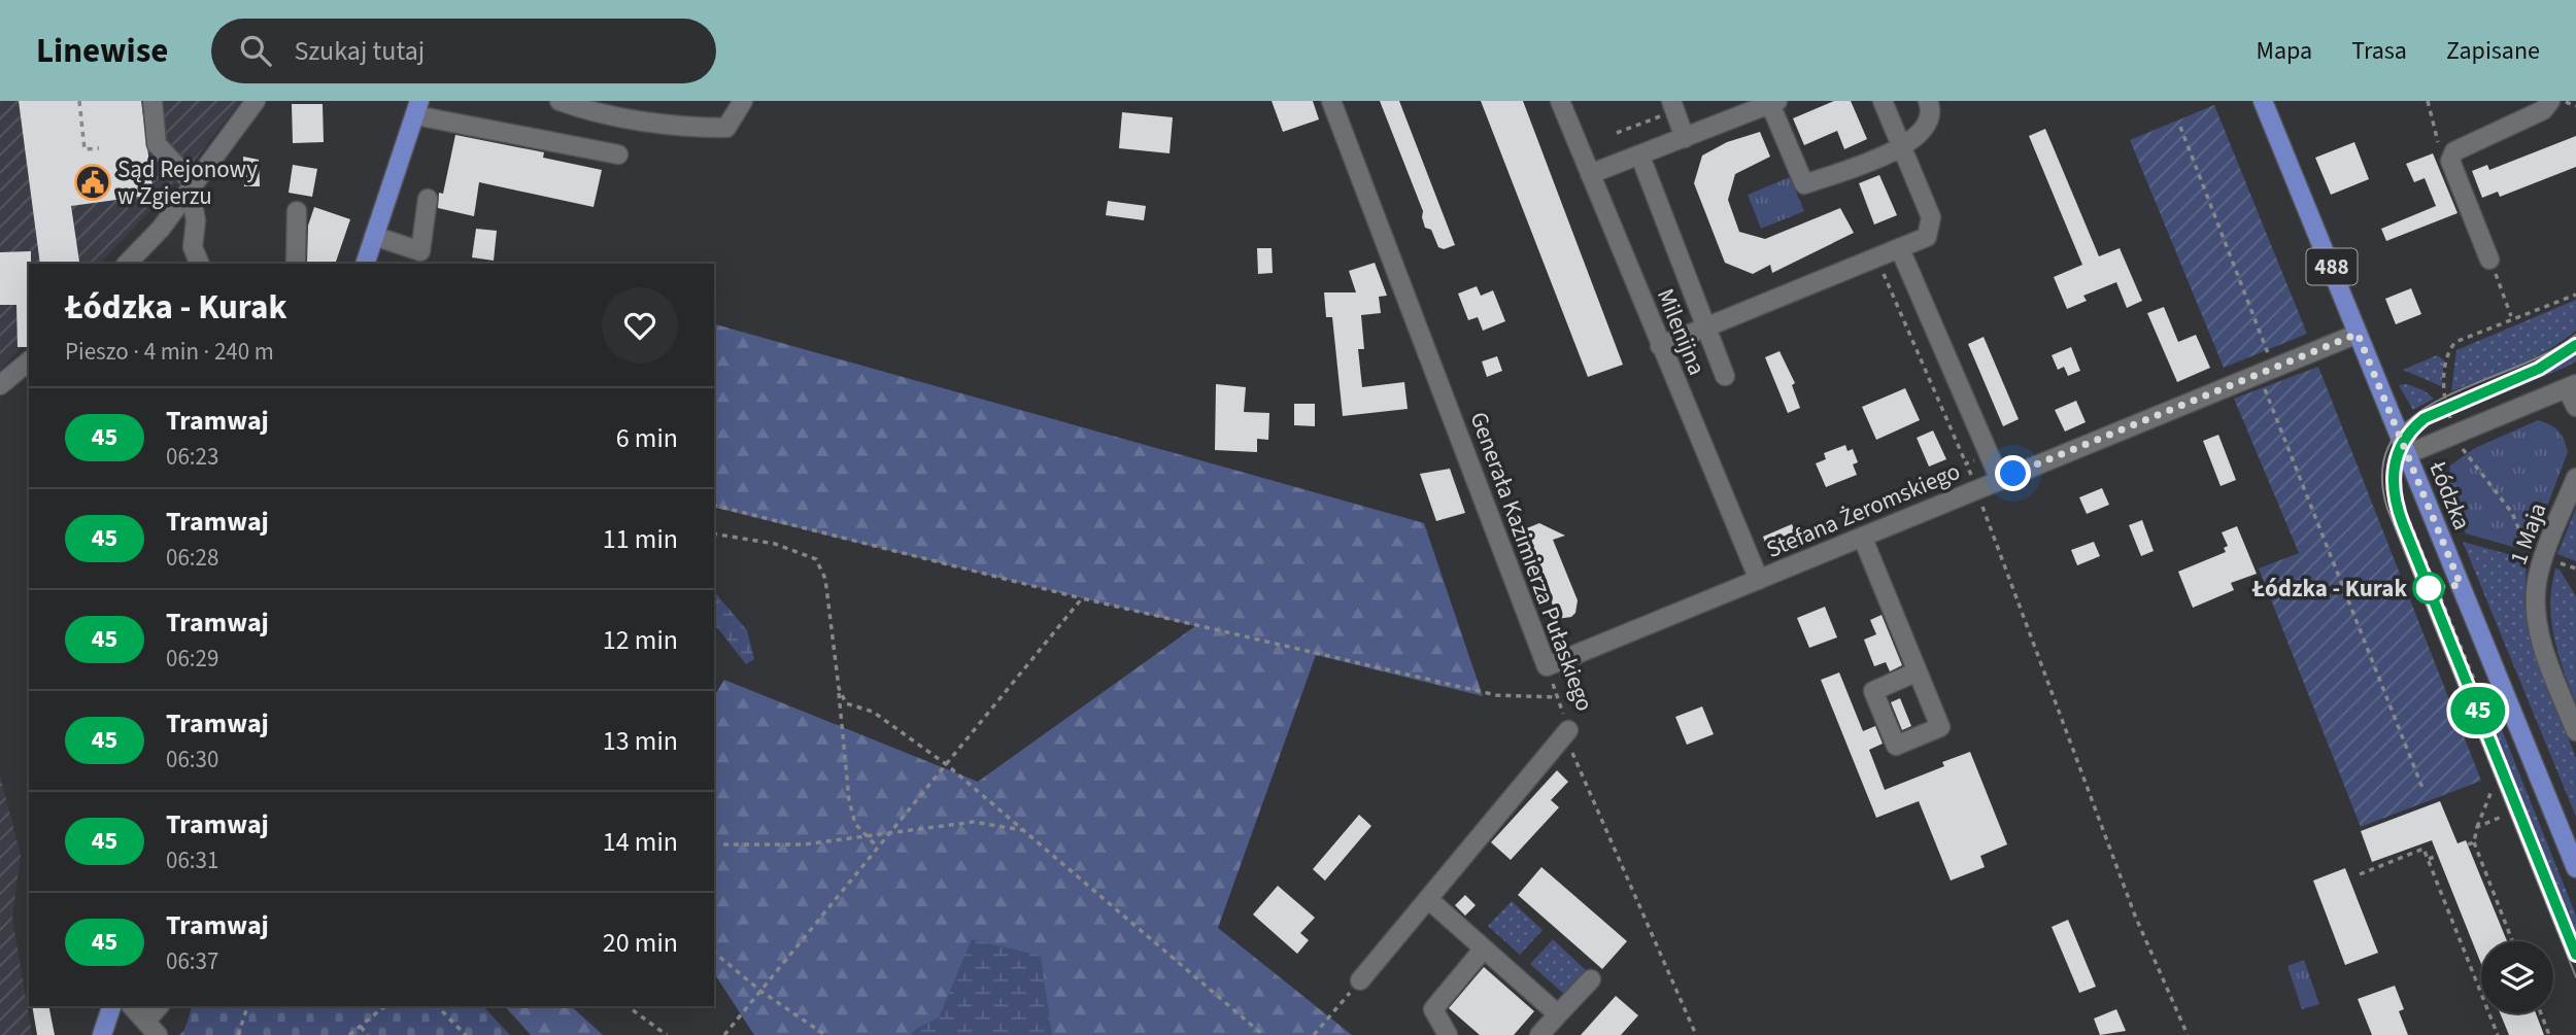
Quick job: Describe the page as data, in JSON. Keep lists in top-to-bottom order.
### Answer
{
  "streets": {
    "main road": ["488", "Łódzka"],
    "street": [
      "Milenijna",
      "Stefana Żeromskiego",
      "1 Maja",
      "Generała Kazimierza Pułaskiego"
    ]
  },
  "crossings": [
    ["Milenijna", "Stefana Żeromskiego"],
    ["Łódzka", "Stefana Żeromskiego"],
    ["Stefana Żeromskiego", "Generała Kazimierza Pułaskiego"]
  ],
  "places": {
    "public building": ["Sąd Rejonowy w Zgierzu"],
    "other": ["Łódzka - Kurak"]
  },
  "lines": ["tram line 45"],
  "page": {
    "header": "Linewise",
    "search": "Szukaj tutaj",
    "nav": ["Mapa", "Trasa", "Zapisane"],
    "on_map": "45",
    "heading": ["Łódzka - Kurak", "Pieszo · 4 min · 240 m"],
    "list": [
      {
        "mark": "45",
        "name": "Tramwaj",
        "note": "06:23",
        "value": "6 min"
      },
      {
        "mark": "45",
        "name": "Tramwaj",
        "note": "06:28",
        "value": "11 min"
      },
      {
        "mark": "45",
        "name": "Tramwaj",
        "note": "06:29",
        "value": "12 min"
      },
      {
        "mark": "45",
        "name": "Tramwaj",
        "note": "06:30",
        "value": "13 min"
      },
      {
        "mark": "45",
        "name": "Tramwaj",
        "note": "06:31",
        "value": "14 min"
      },
      {
        "mark": "45",
        "name": "Tramwaj",
        "note": "06:37",
        "value": "20 min"
      }
    ]
  }
}
